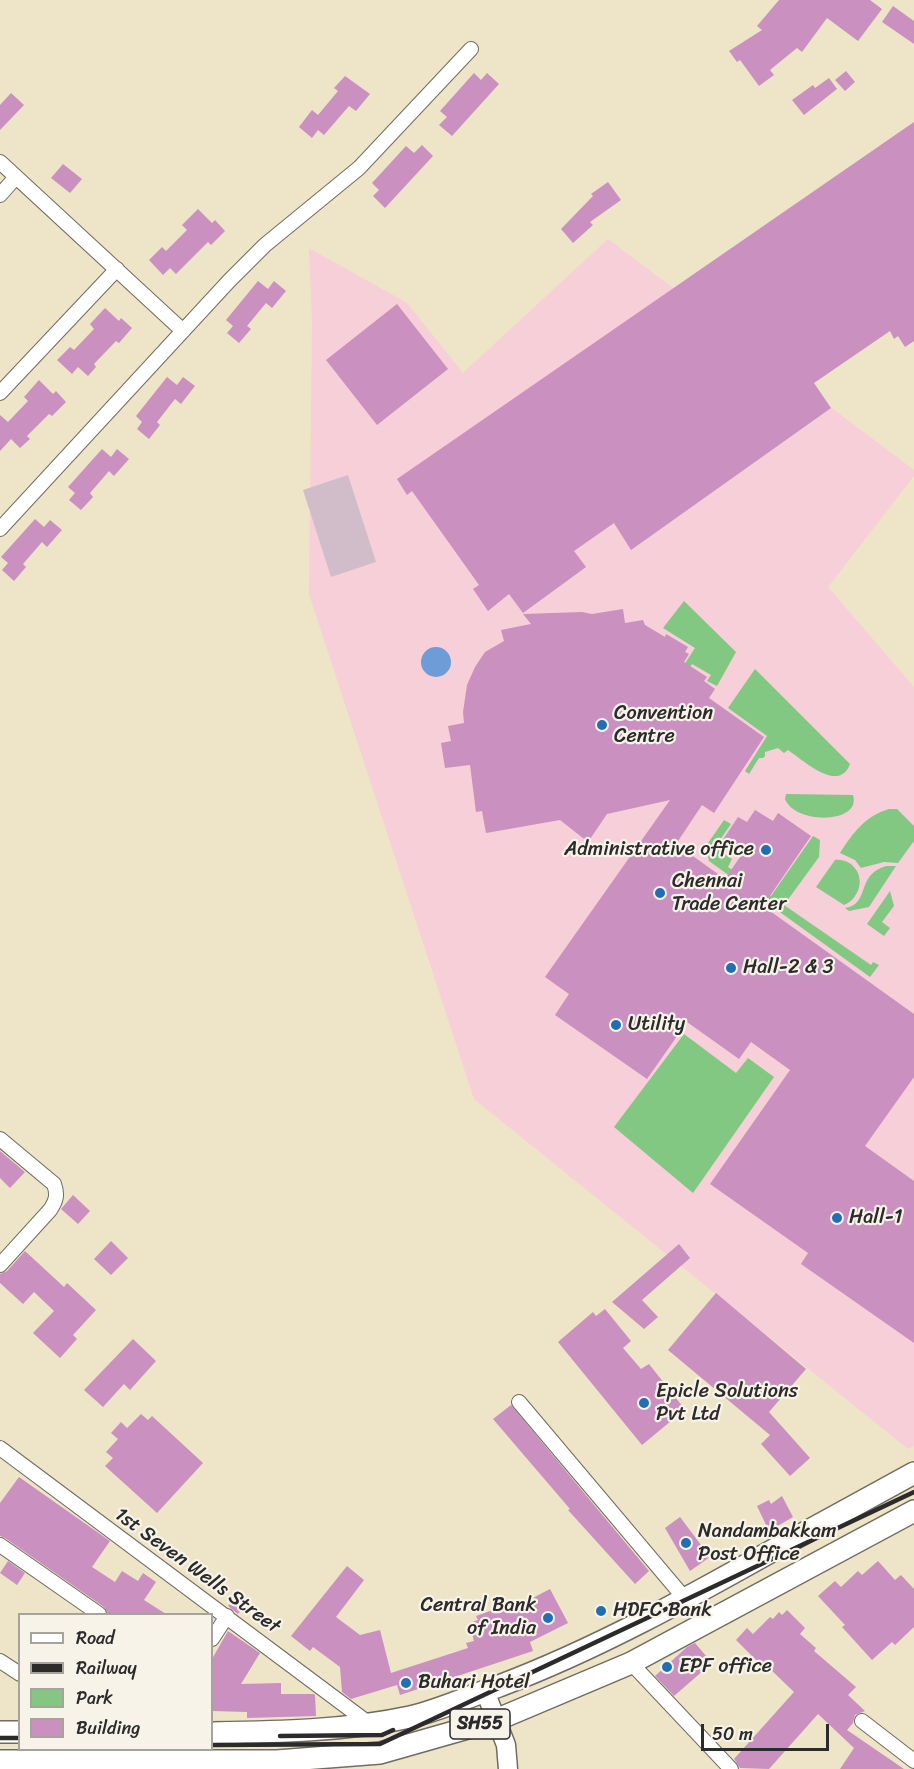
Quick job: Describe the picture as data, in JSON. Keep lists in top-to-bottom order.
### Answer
{
  "streets": {
    "main road": ["SH55"],
    "street": ["1st Seven Wells Street"]
  },
  "crossings": [
    ["1st Seven Wells Street", "SH55"]
  ],
  "places": [
    "Convention Centre",
    "Administrative office",
    "Chennai Trade Center",
    "Hall-2 & 3",
    "Utility",
    "Hall-1",
    "Epicle Solutions Pvt Ltd",
    "Nandambakkam Post Office",
    "HDFC Bank",
    "Central Bank of India",
    "EPF office",
    "Buhari Hotel"
  ],
  "legend": [
    "Road",
    "Railway",
    "Park",
    "Building"
  ],
  "scale_bar": "50 m"
}
